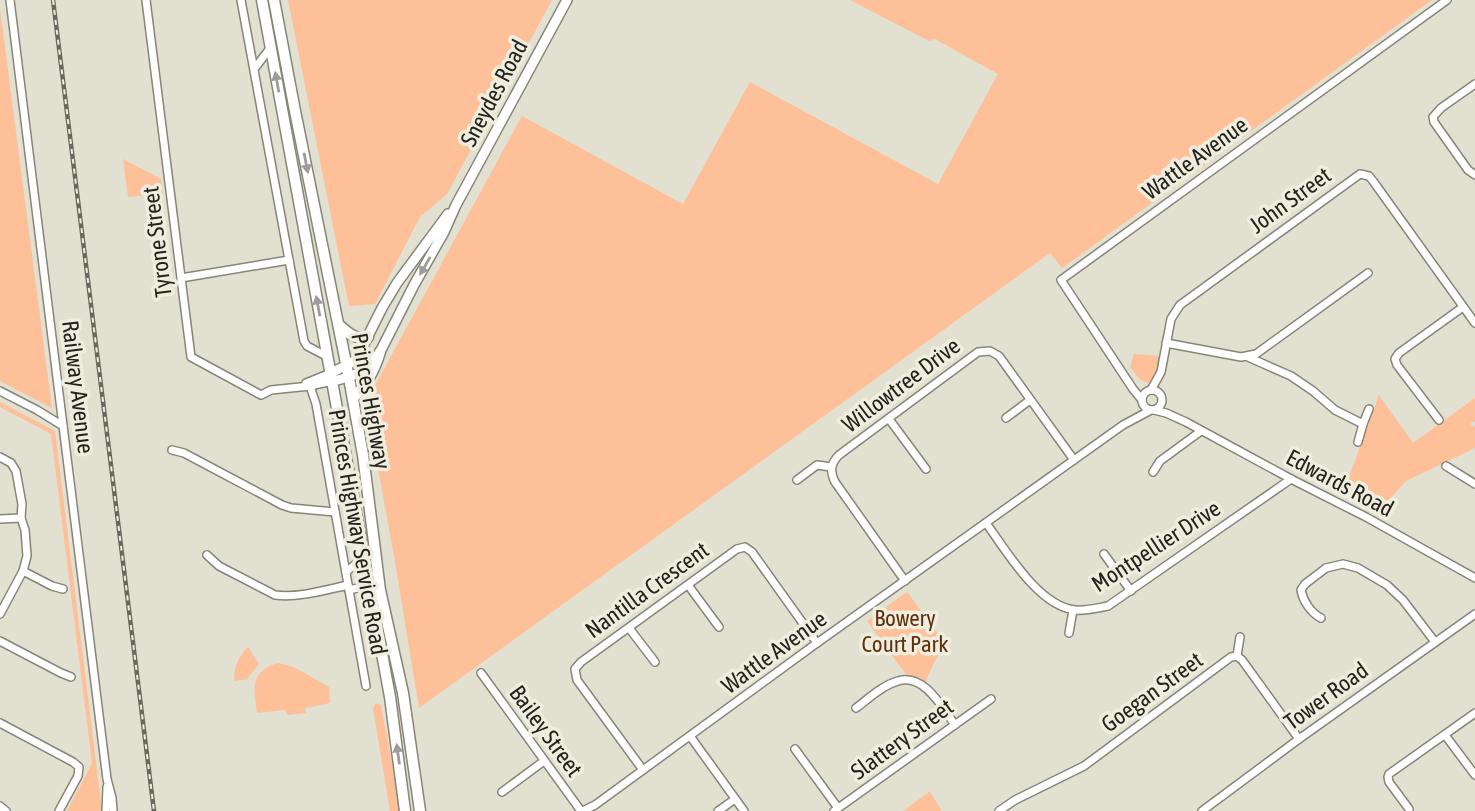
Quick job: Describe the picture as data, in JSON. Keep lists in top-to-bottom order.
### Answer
{
  "streets": {
    "highway": ["Princes Highway"],
    "main road": ["Sneydes Road"],
    "street": [
      "Wattle Avenue",
      "John Street",
      "Tyrone Street",
      "Willowtree Drive",
      "Railway Avenue",
      "Edwards Road",
      "Princes Highway Service Road",
      "Montpellier Drive",
      "Nantilla Crescent",
      "Goegan Street",
      "Tower Road",
      "Bailey Street",
      "Slattery Street"
    ]
  },
  "crossings": [
    ["Sneydes Road", "Tyrone Street"],
    ["Sneydes Road", "Princes Highway"],
    ["Wattle Avenue", "John Street"],
    ["Wattle Avenue", "Willowtree Drive"],
    ["Wattle Avenue", "Edwards Road"],
    ["Wattle Avenue", "Montpellier Drive"],
    ["Wattle Avenue", "Nantilla Crescent"],
    ["Wattle Avenue", "Bailey Street"],
    ["John Street", "Edwards Road"],
    ["Tyrone Street", "Princes Highway"],
    ["Tyrone Street", "Princes Highway Service Road"],
    ["Edwards Road", "Montpellier Drive"],
    ["Goegan Street", "Tower Road"]
  ],
  "parks": ["Bowery Court Park"]
}
